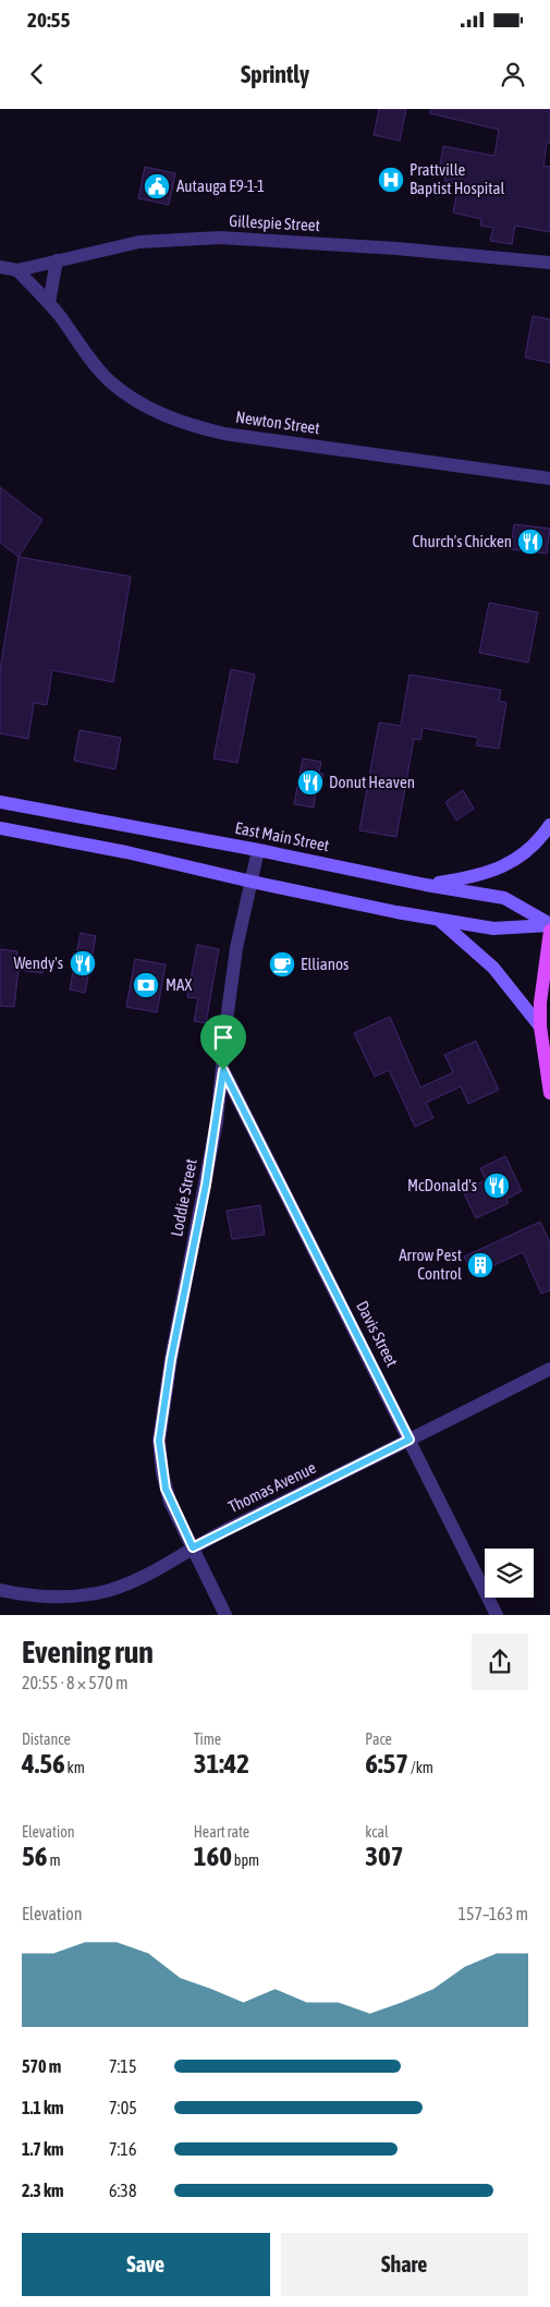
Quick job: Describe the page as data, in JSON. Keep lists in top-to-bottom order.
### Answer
{
  "streets": {
    "main road": ["East Main Street"],
    "street": [
      "Gillespie Street",
      "Newton Street",
      "Loddie Street",
      "Davis Street",
      "Thomas Avenue"
    ]
  },
  "crossings": [
    ["Gillespie Street", "Newton Street"],
    ["East Main Street", "Loddie Street"],
    ["Loddie Street", "Davis Street"],
    ["Loddie Street", "Thomas Avenue"],
    ["Davis Street", "Thomas Avenue"]
  ],
  "places": {
    "hospital": ["Prattville Baptist Hospital"],
    "public building": ["Autauga E9-1-1"],
    "restaurant": [
      "Church's Chicken",
      "Donut Heaven",
      "Wendy's",
      "McDonald's"
    ],
    "cafe": ["Ellianos"],
    "bank": ["MAX"],
    "building": ["Arrow Pest Control"]
  },
  "page": {
    "status": "20:55",
    "header": "Sprintly",
    "heading": ["Evening run", "20:55 · 8 × 570 m"],
    "stats": [
      ["Distance", "4.56 km"],
      ["Time", "31:42"],
      ["Pace", "6:57 /km"],
      ["Elevation", "56 m"],
      ["Heart rate", "160 bpm"],
      ["kcal", "307"]
    ],
    "chart": ["Elevation", "157–163 m"],
    "list": [
      {
        "name": "570 m",
        "note": "7:15"
      },
      {
        "name": "1.1 km",
        "note": "7:05"
      },
      {
        "name": "1.7 km",
        "note": "7:16"
      },
      {
        "name": "2.3 km",
        "note": "6:38"
      }
    ],
    "buttons": ["Save", "Share"]
  }
}
